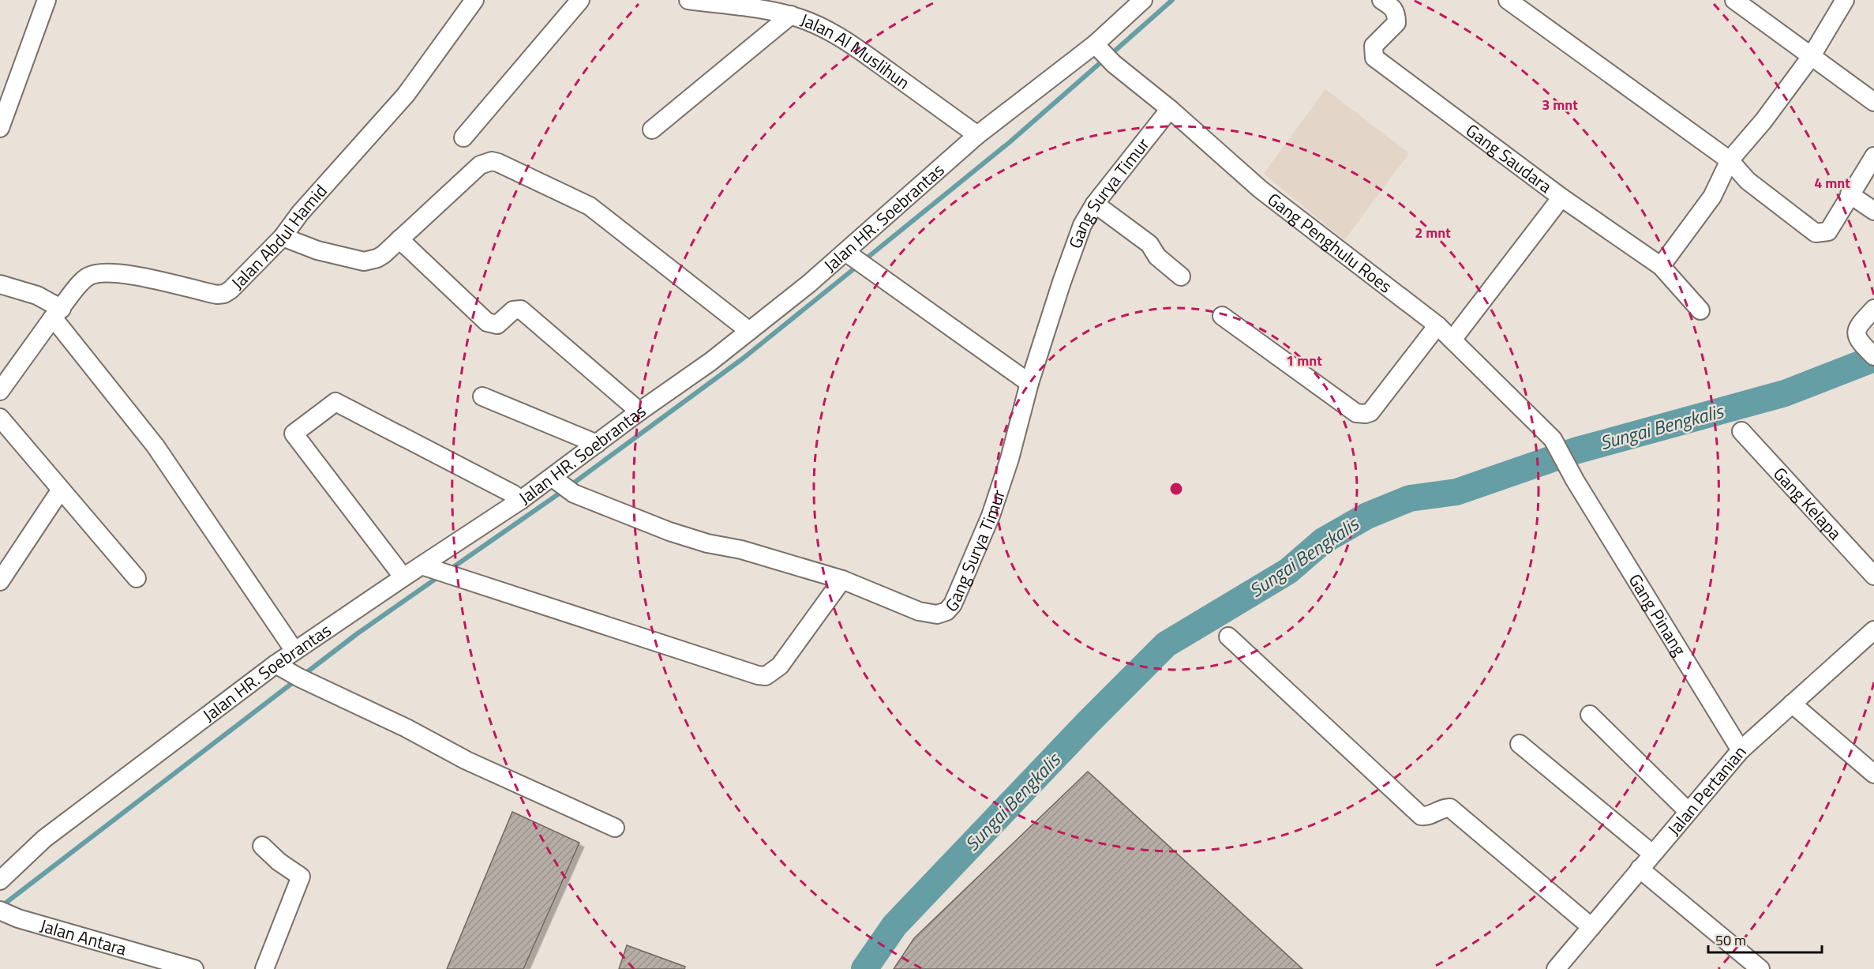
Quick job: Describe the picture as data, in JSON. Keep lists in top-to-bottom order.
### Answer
{
  "streets": {
    "street": [
      "Jalan Al Muslihun",
      "Gang Saudara",
      "Gang Surya Timur",
      "Jalan HR. Soebrantas",
      "Jalan Abdul Hamid",
      "Gang Penghulu Roes",
      "Gang Kelapa",
      "Gang Pinang",
      "Jalan Pertanian",
      "Jalan Antara"
    ]
  },
  "crossings": [
    ["Jalan Al Muslihun", "Jalan HR. Soebrantas"],
    ["Gang Saudara", "Gang Penghulu Roes"],
    ["Gang Surya Timur", "Jalan HR. Soebrantas"],
    ["Gang Surya Timur", "Gang Penghulu Roes"],
    ["Jalan HR. Soebrantas", "Gang Penghulu Roes"],
    ["Gang Penghulu Roes", "Gang Pinang"],
    ["Gang Pinang", "Jalan Pertanian"]
  ],
  "water": ["Sungai Bengkalis"],
  "scale_bar": "50 m",
  "rings": [
    "3 mnt",
    "4 mnt",
    "2 mnt",
    "1 mnt"
  ]
}
